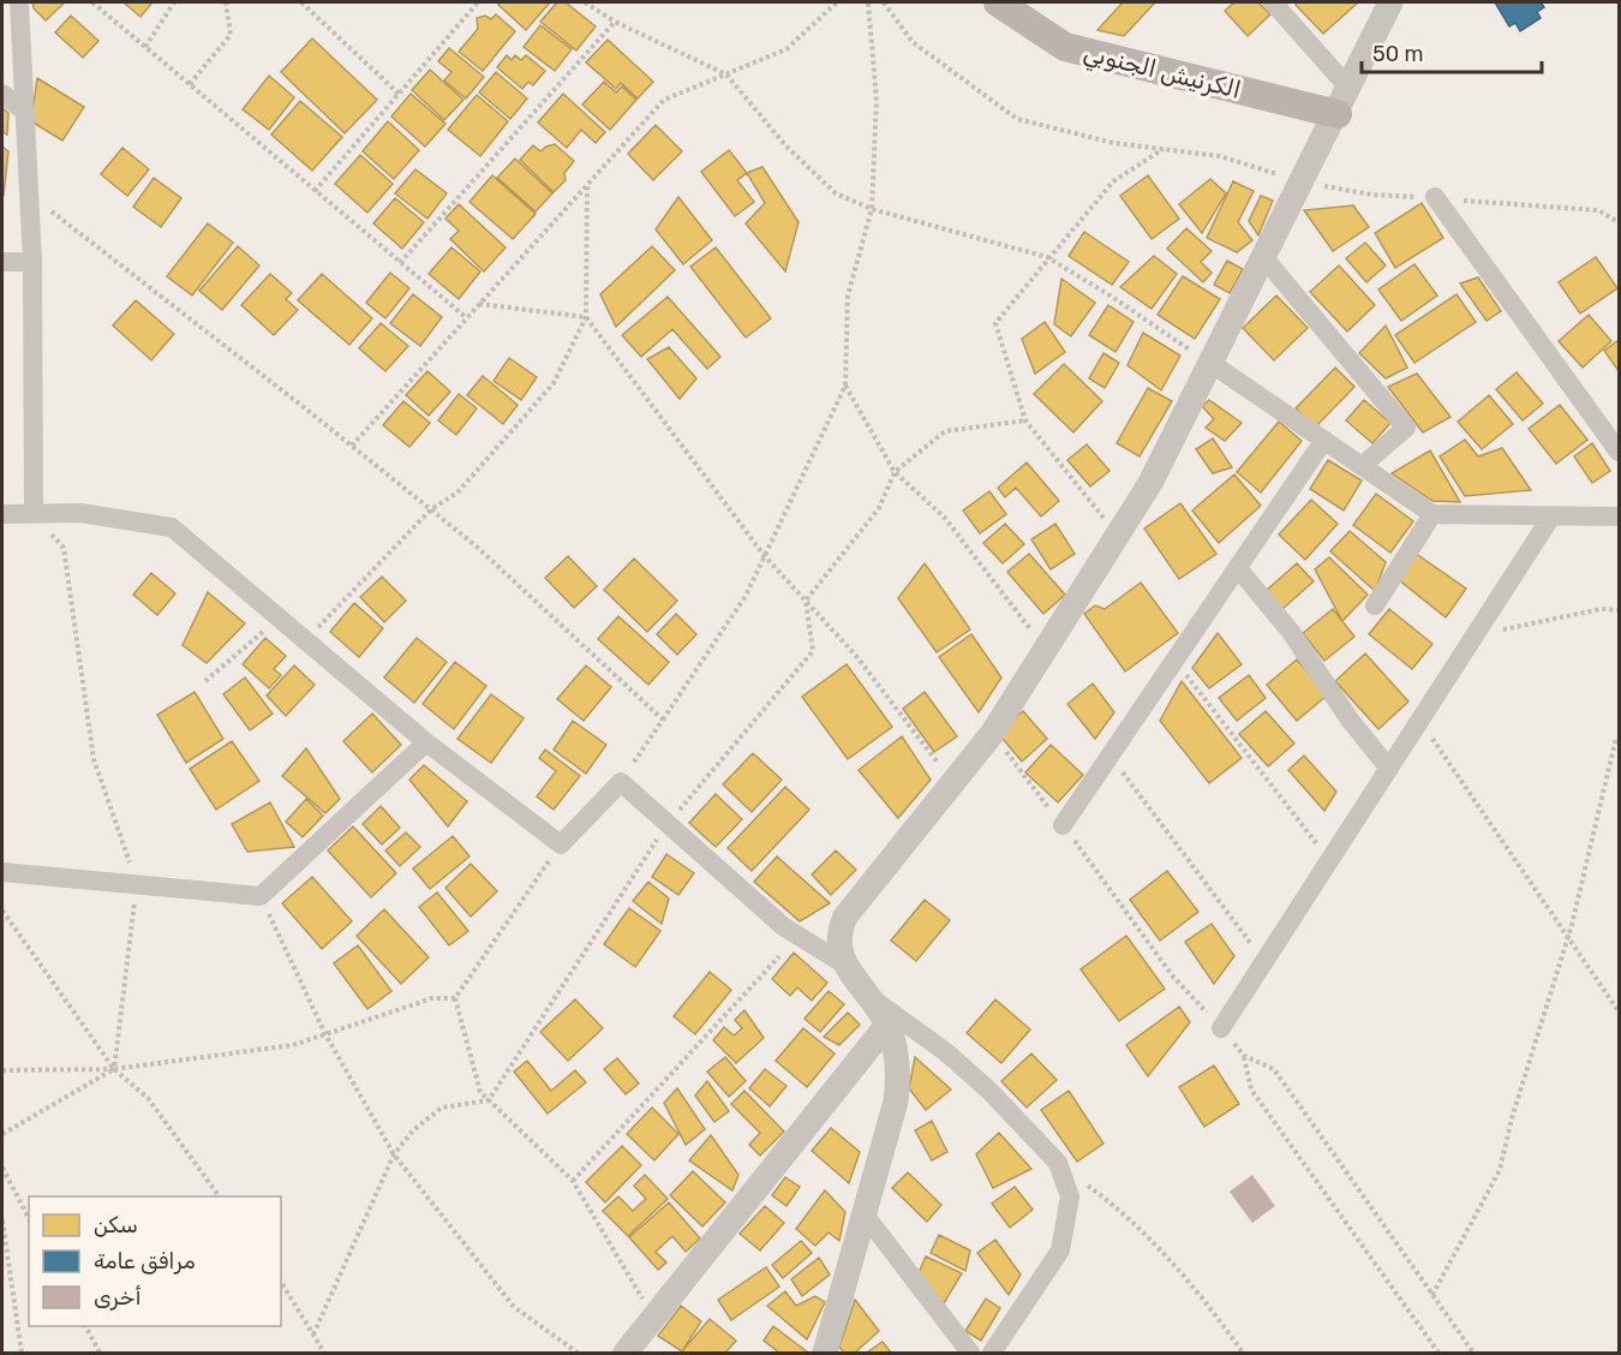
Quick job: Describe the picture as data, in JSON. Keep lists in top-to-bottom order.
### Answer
{
  "streets": {
    "main road": ["الكرنيش الجنوبي"]
  },
  "legend": ["سكن", "مرافق عامة", "أخرى"],
  "scale_bar": "50 m"
}
